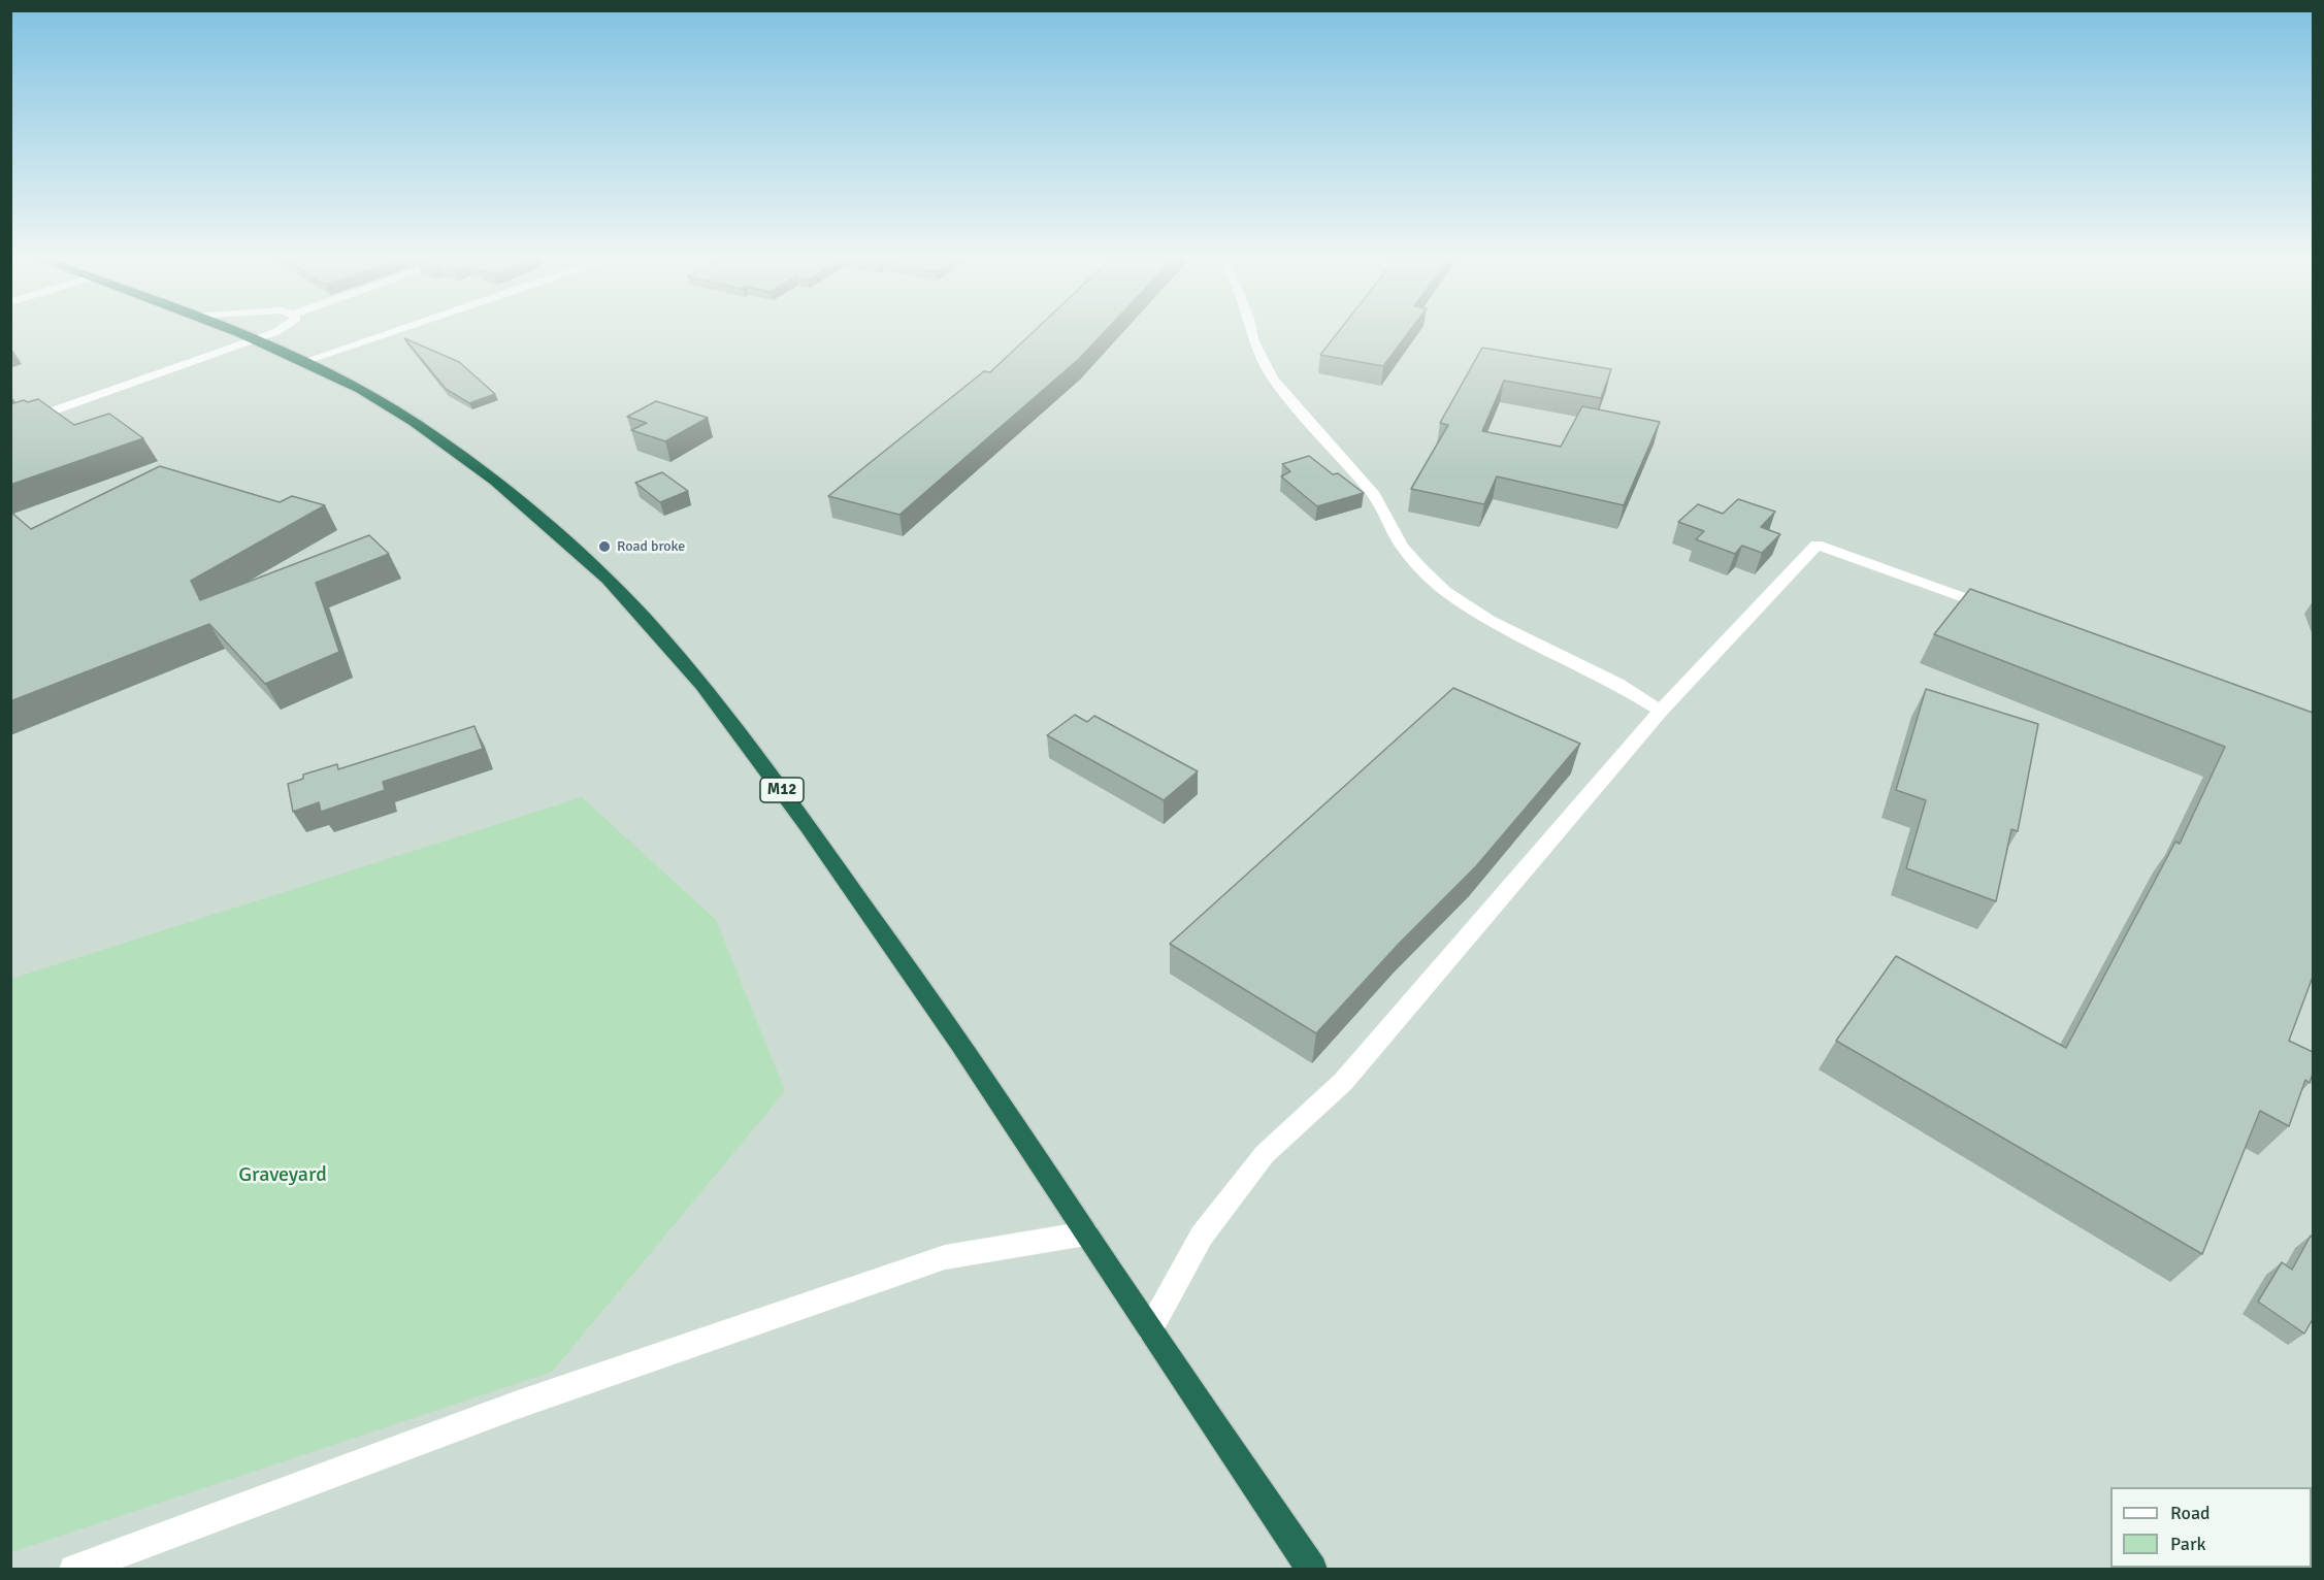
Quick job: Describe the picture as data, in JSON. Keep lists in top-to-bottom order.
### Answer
{
  "streets": {
    "highway": ["M12"]
  },
  "parks": ["Graveyard"],
  "places": ["Road broke"],
  "legend": ["Road", "Park"]
}
